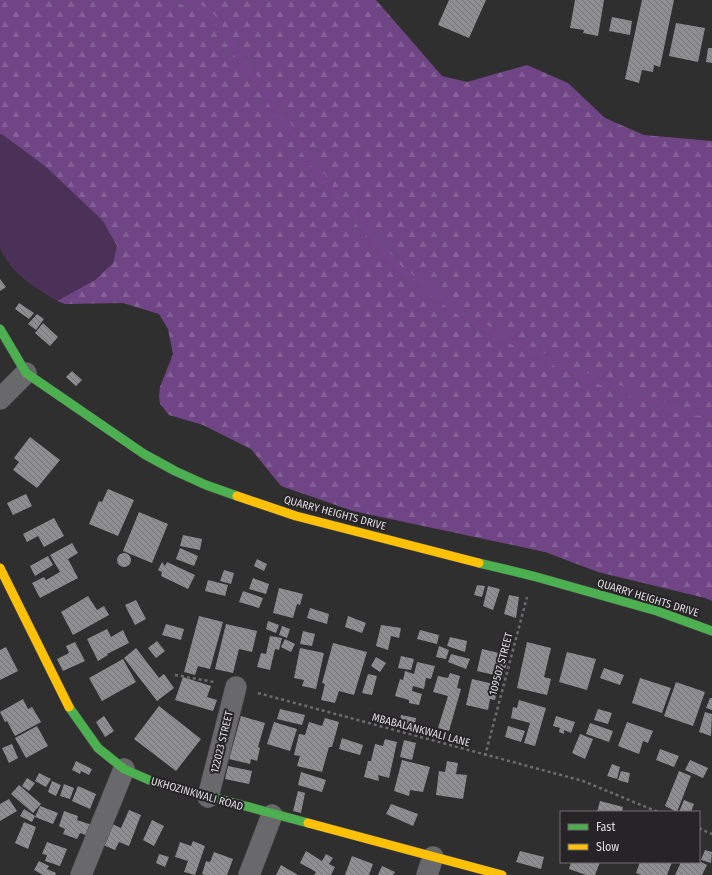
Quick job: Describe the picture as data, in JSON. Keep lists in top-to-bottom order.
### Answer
{
  "streets": {
    "street": ["QUARRY HEIGHTS DRIVE", "122023 STREET", "UKHOZINKWALI ROAD"],
    "path": ["109507 STREET", "MBABALANKWALI LANE"]
  },
  "crossings": [
    ["QUARRY HEIGHTS DRIVE", "109507 STREET"],
    ["109507 STREET", "MBABALANKWALI LANE"],
    ["MBABALANKWALI LANE", "122023 STREET"],
    ["122023 STREET", "UKHOZINKWALI ROAD"]
  ],
  "legend": ["Fast", "Slow"]
}
